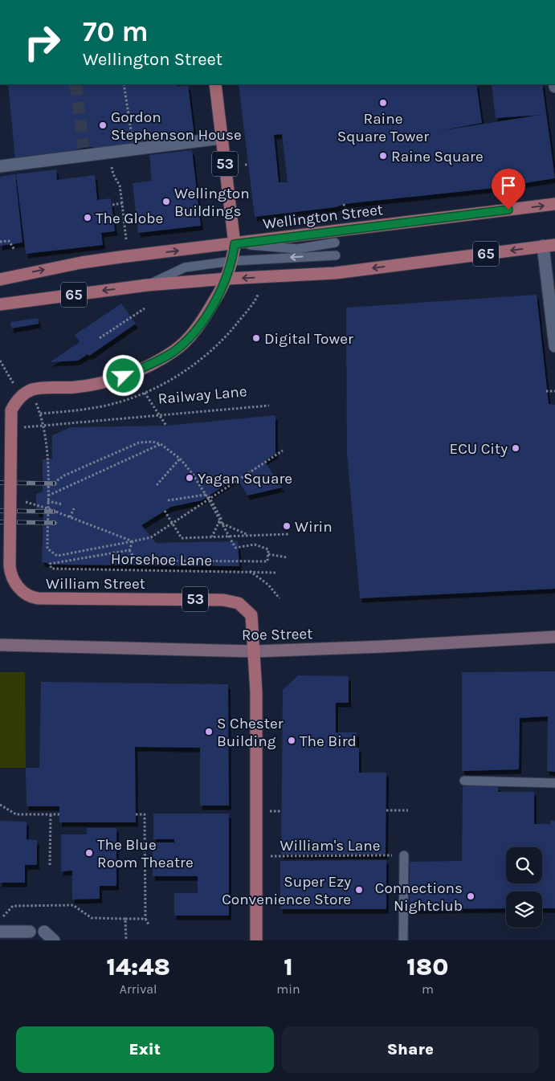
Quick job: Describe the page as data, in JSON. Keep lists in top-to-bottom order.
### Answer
{
  "streets": {
    "main road": [
      "53",
      "Wellington Street",
      "65",
      "William Street",
      "Roe Street"
    ],
    "path": ["Railway Lane", "Horsehoe Lane", "William's Lane"]
  },
  "crossings": [
    ["Wellington Street", "William Street"],
    ["65", "William Street"],
    ["William Street", "Roe Street"],
    ["William Street", "William's Lane"]
  ],
  "places": [
    "Raine Square Tower",
    "Gordon Stephenson House",
    "Raine Square",
    "Wellington Buildings",
    "The Globe",
    "Digital Tower",
    "ECU City",
    "Yagan Square",
    "Wirin",
    "S Chester Building",
    "The Bird",
    "The Blue Room Theatre",
    "Super Ezy Convenience Store",
    "Connections Nightclub"
  ],
  "page": {
    "turn": ["70 m", "Wellington Street"],
    "eta": [
      "14:48",
      "Arrival",
      "1",
      "min",
      "180",
      "m"
    ],
    "buttons": ["Exit", "Share"]
  }
}
